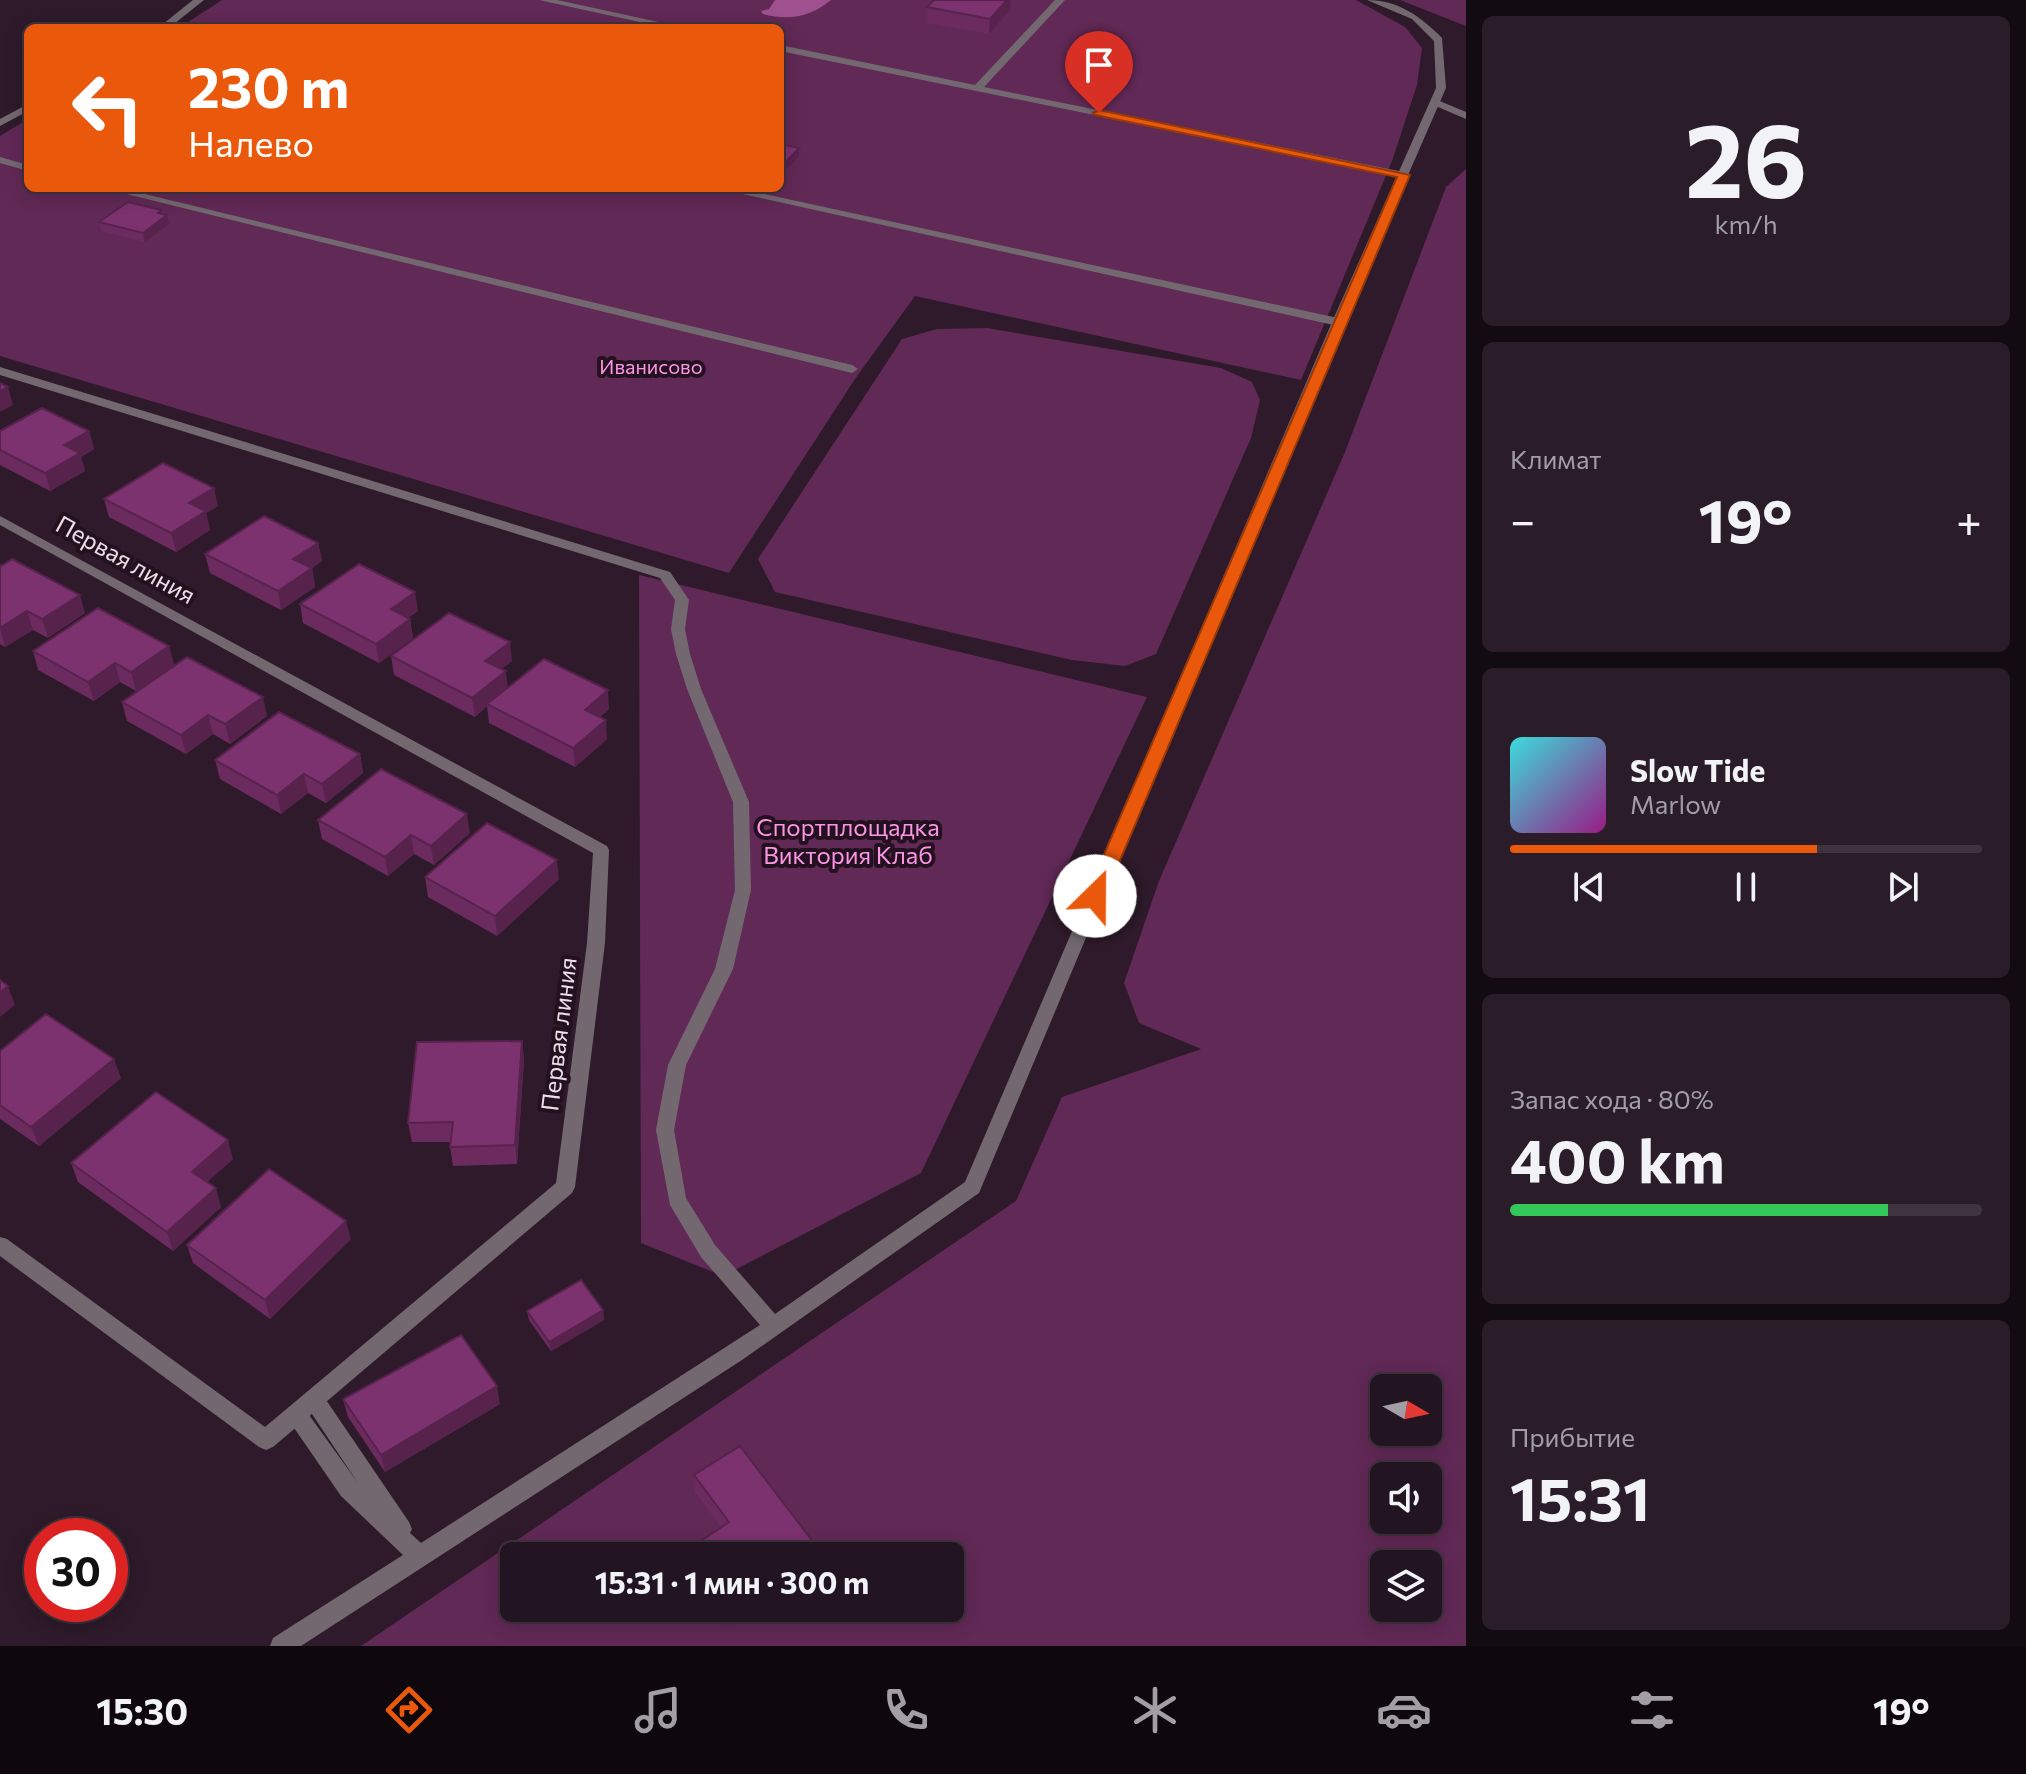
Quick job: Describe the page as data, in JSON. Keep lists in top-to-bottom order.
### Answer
{
  "streets": {
    "street": ["Первая линия"]
  },
  "parks": ["Иванисово", "Спортплощадка Виктория Клаб"],
  "north": "right",
  "page": {
    "tile": [
      ["26", "km/h"],
      "Климат",
      ["Запас хода · 80%", "400 km"],
      ["Прибытие", "15:31"]
    ],
    "turn": ["230 m", "Налево"],
    "heat": ["−", "19°", "+"],
    "song": ["Slow Tide", "Marlow"],
    "limit": "30",
    "trip": "15:31 · 1 мин · 300 m",
    "tabs": ["15:30", "19°"]
  }
}
